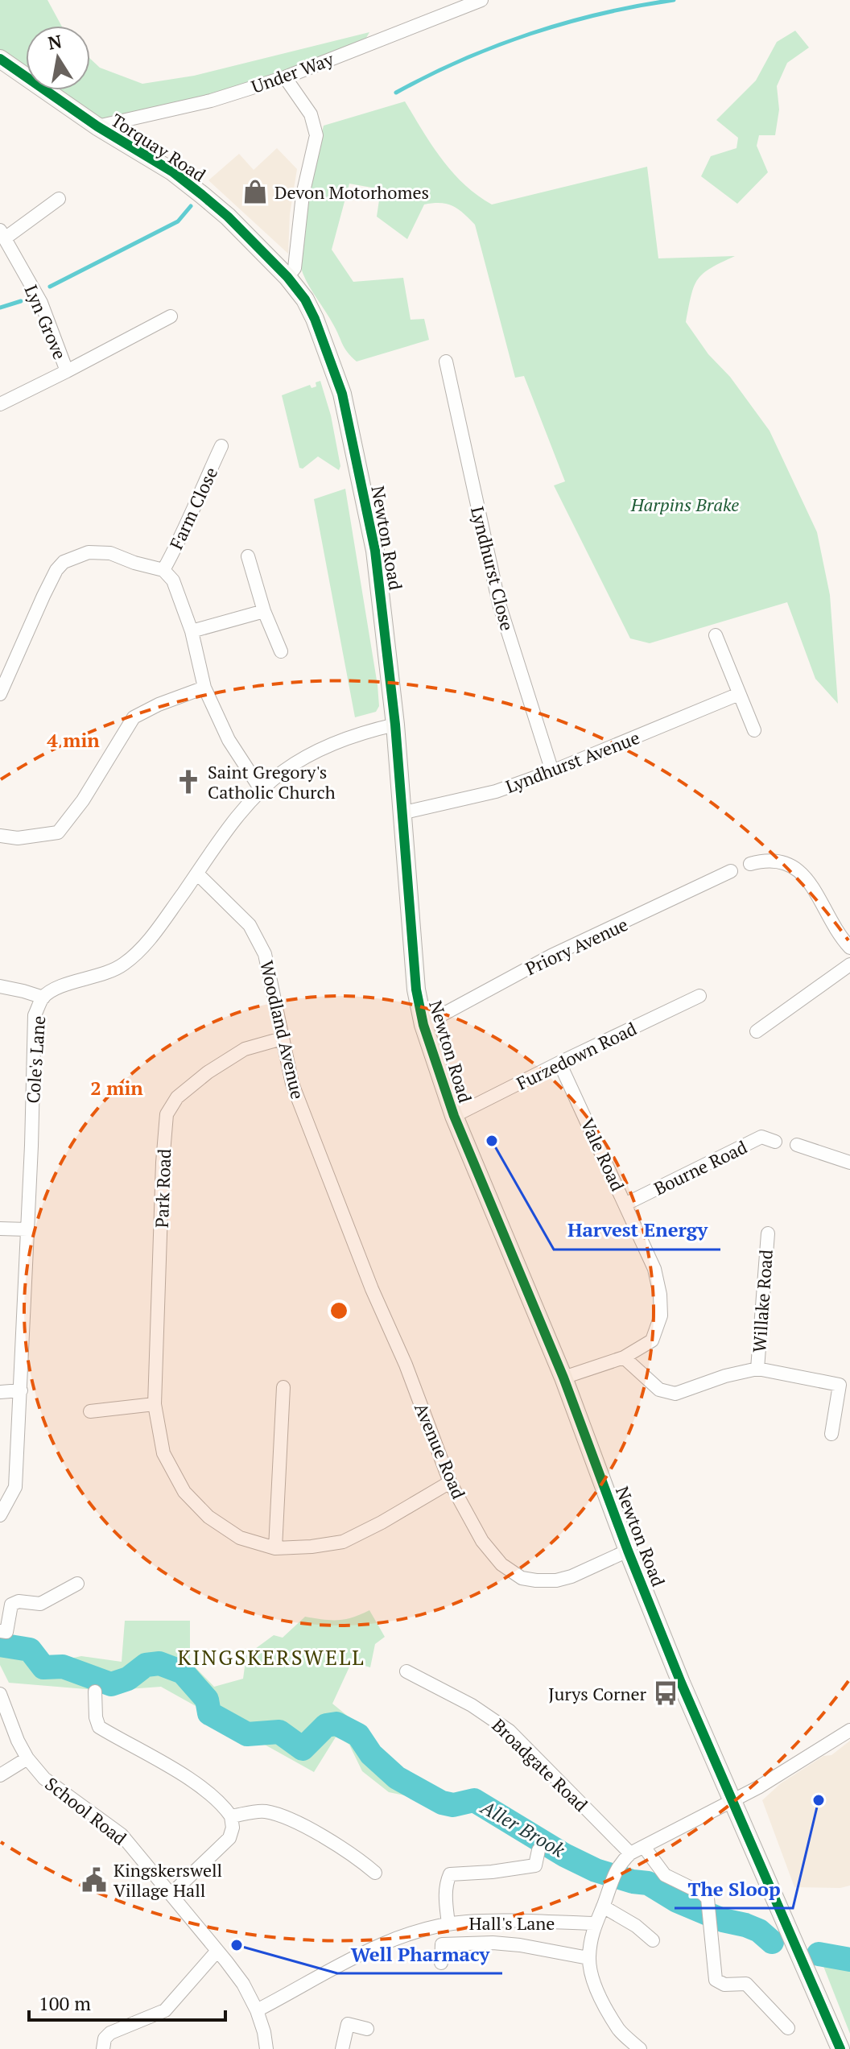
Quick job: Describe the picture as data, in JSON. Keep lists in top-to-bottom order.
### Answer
{
  "streets": {
    "street": [
      "Under Way",
      "Torquay Road",
      "Lyn Grove",
      "Farm Close",
      "Newton Road",
      "Lyndhurst Close",
      "Lyndhurst Avenue",
      "Priory Avenue",
      "Woodland Avenue",
      "Furzedown Road",
      "Cole's Lane",
      "Vale Road",
      "Bourne Road",
      "Park Road",
      "Willake Road",
      "Avenue Road",
      "Broadgate Road",
      "School Road",
      "Hall's Lane"
    ]
  },
  "crossings": [
    ["Under Way", "Torquay Road"],
    ["Torquay Road", "Newton Road"],
    ["Newton Road", "Lyndhurst Avenue"],
    ["Newton Road", "Priory Avenue"],
    ["Newton Road", "Furzedown Road"],
    ["Newton Road", "Cole's Lane"],
    ["Newton Road", "Vale Road"],
    ["Newton Road", "Avenue Road"],
    ["Lyndhurst Close", "Lyndhurst Avenue"],
    ["Woodland Avenue", "Cole's Lane"],
    ["Woodland Avenue", "Park Road"],
    ["Woodland Avenue", "Avenue Road"],
    ["Furzedown Road", "Vale Road"],
    ["Vale Road", "Bourne Road"],
    ["Vale Road", "Willake Road"],
    ["Park Road", "Avenue Road"],
    ["School Road", "Hall's Lane"]
  ],
  "districts": ["KINGSKERSWELL"],
  "water": ["Aller Brook"],
  "parks": ["Harpins Brake"],
  "places": {
    "shop": ["Devon Motorhomes"],
    "church": ["Saint Gregory's Catholic Church"],
    "other": ["Harvest Energy", "The Sloop", "Well Pharmacy"],
    "bus stop": ["Jurys Corner"],
    "public building": ["Kingskerswell Village Hall"]
  },
  "scale_bar": "100 m",
  "north": "top",
  "rings": ["4 min", "2 min"]
}
